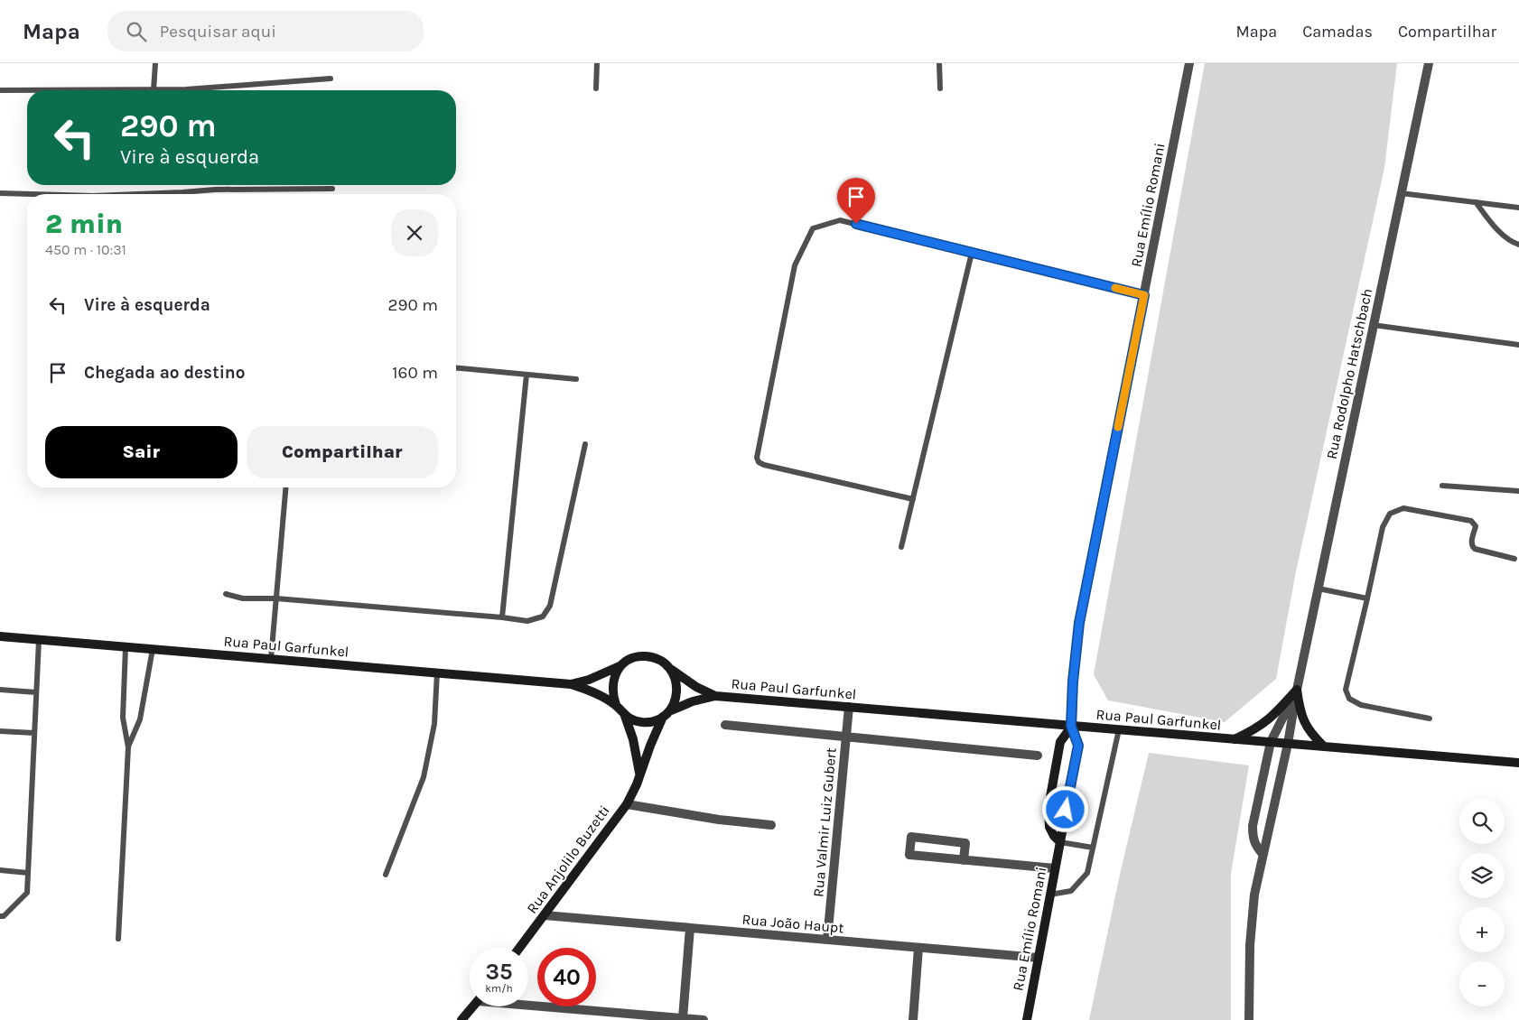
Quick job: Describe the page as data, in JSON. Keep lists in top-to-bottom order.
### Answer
{
  "streets": {
    "main road": ["Rua Emílio Romani", "Rua Paul Garfunkel", "Rua Anjolilo Buzetti"],
    "street": ["Rua Rodolpho Hatschbach", "Rua Valmir Luiz Gubert", "Rua João Haupt"]
  },
  "crossings": [
    ["Rua Emílio Romani", "Rua Paul Garfunkel"],
    ["Rua Emílio Romani", "Rua João Haupt"],
    ["Rua Rodolpho Hatschbach", "Rua Paul Garfunkel"],
    ["Rua Paul Garfunkel", "Rua Valmir Luiz Gubert"],
    ["Rua Paul Garfunkel", "Rua Anjolilo Buzetti"],
    ["Rua Valmir Luiz Gubert", "Rua João Haupt"],
    ["Rua Anjolilo Buzetti", "Rua João Haupt"]
  ],
  "page": {
    "header": "Mapa",
    "search": "Pesquisar aqui",
    "nav": ["Mapa", "Camadas", "Compartilhar"],
    "turn": ["290 m", "Vire à esquerda"],
    "heading": ["2 min", "450 m · 10:31"],
    "list": [
      {
        "name": "Vire à esquerda",
        "value": "290 m"
      },
      {
        "name": "Chegada ao destino",
        "value": "160 m"
      }
    ],
    "buttons": ["Sair", "Compartilhar"],
    "map_buttons": ["+", "−"],
    "speed": "35 km/h",
    "limit": "40"
  }
}
